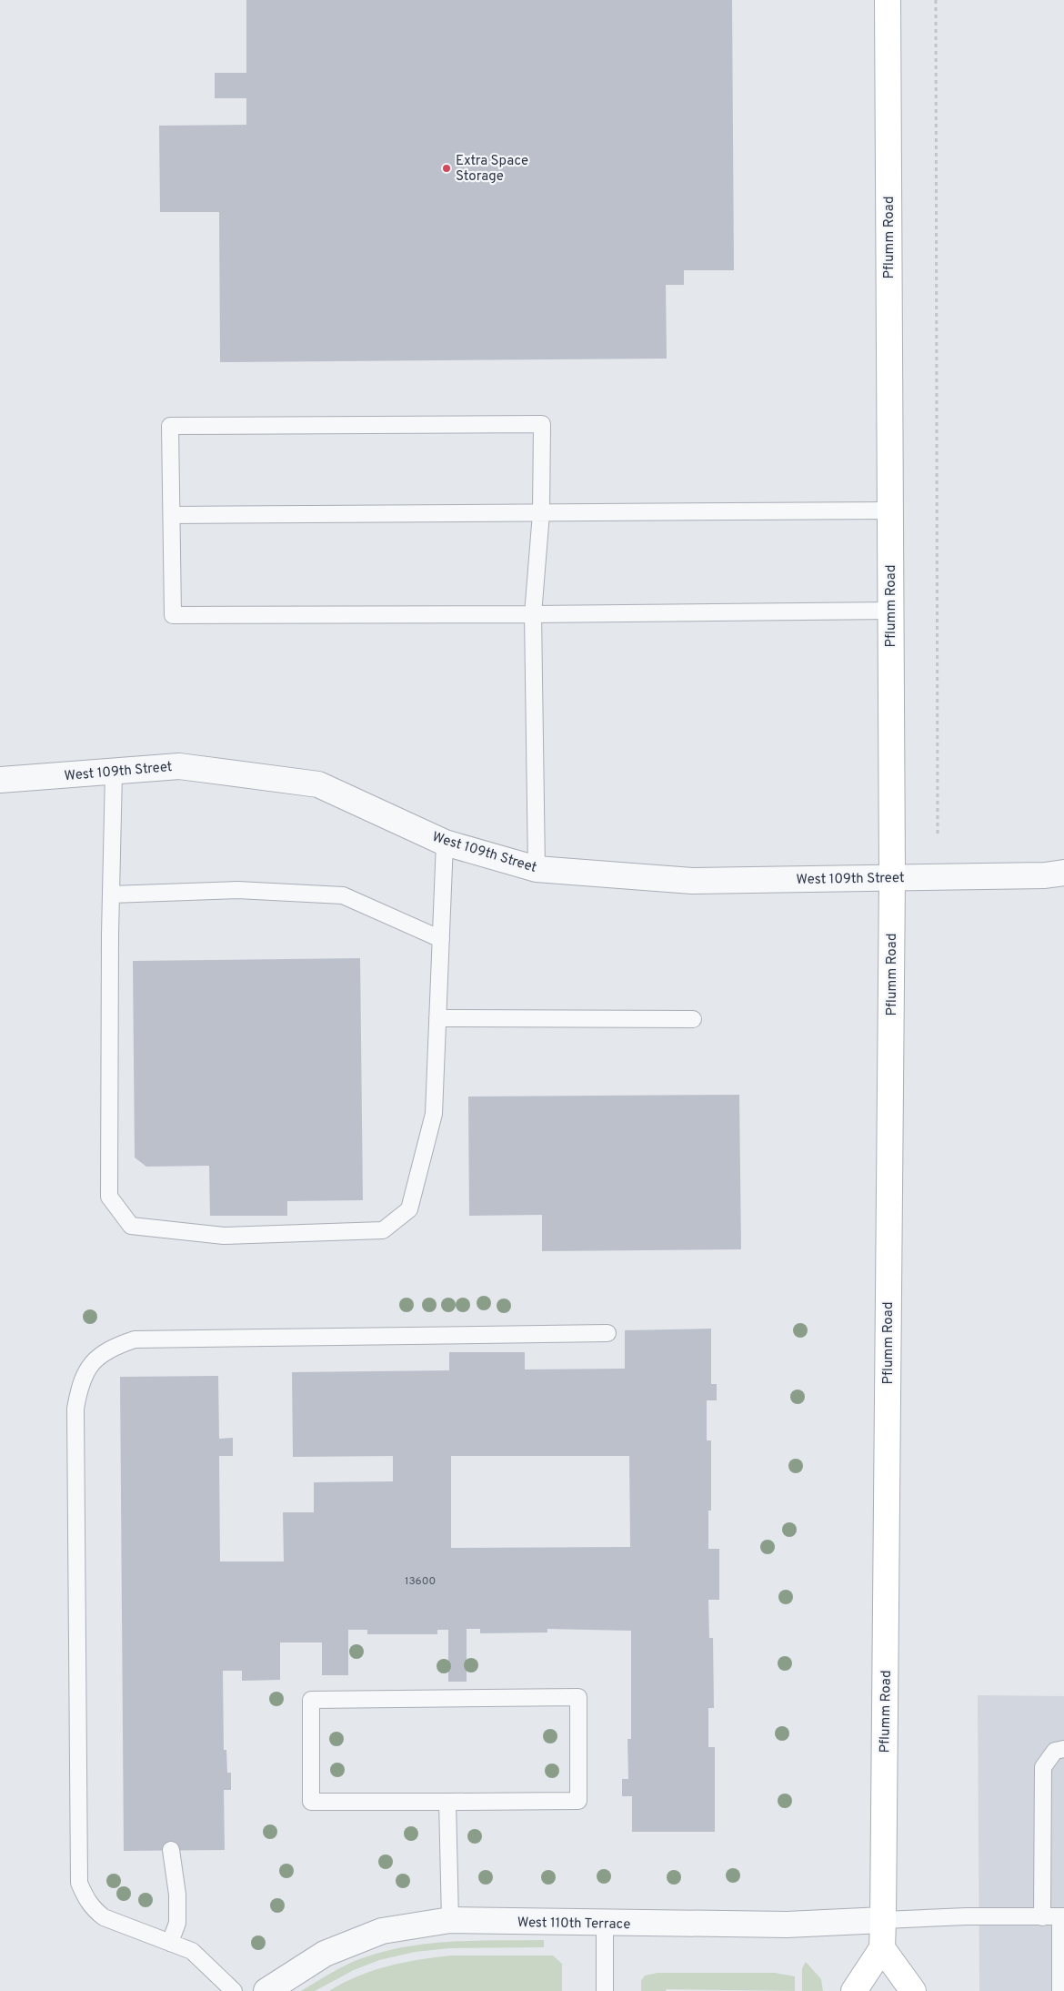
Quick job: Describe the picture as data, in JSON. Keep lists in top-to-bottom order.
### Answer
{
  "streets": {
    "main road": ["Pflumm Road"],
    "street": ["West 109th Street", "West 110th Terrace"]
  },
  "crossings": [
    ["Pflumm Road", "West 109th Street"],
    ["Pflumm Road", "West 110th Terrace"]
  ],
  "places": ["Extra Space Storage"],
  "house_numbers": ["13600"]
}
